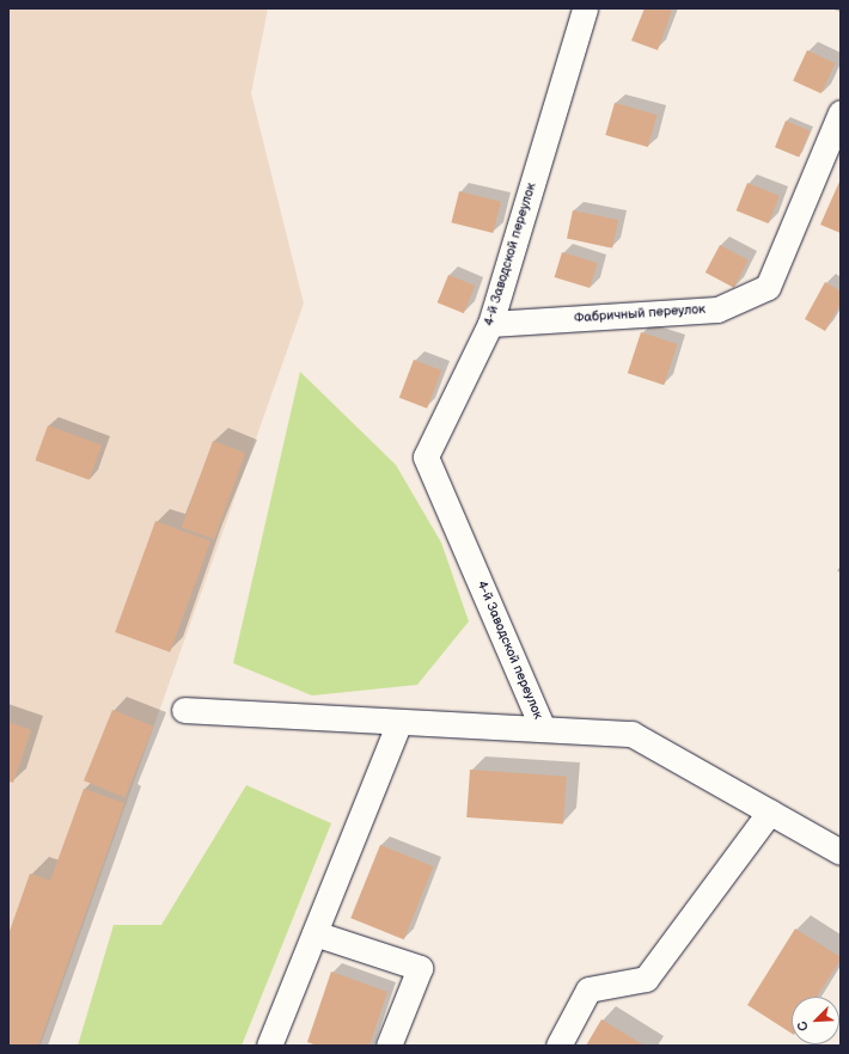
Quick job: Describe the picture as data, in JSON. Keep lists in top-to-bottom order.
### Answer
{
  "streets": {
    "street": ["4-й Заводской переулок", "Фабричный переулок"]
  },
  "crossings": [
    ["4-й Заводской переулок", "Фабричный переулок"]
  ],
  "north": "bottom left"
}
